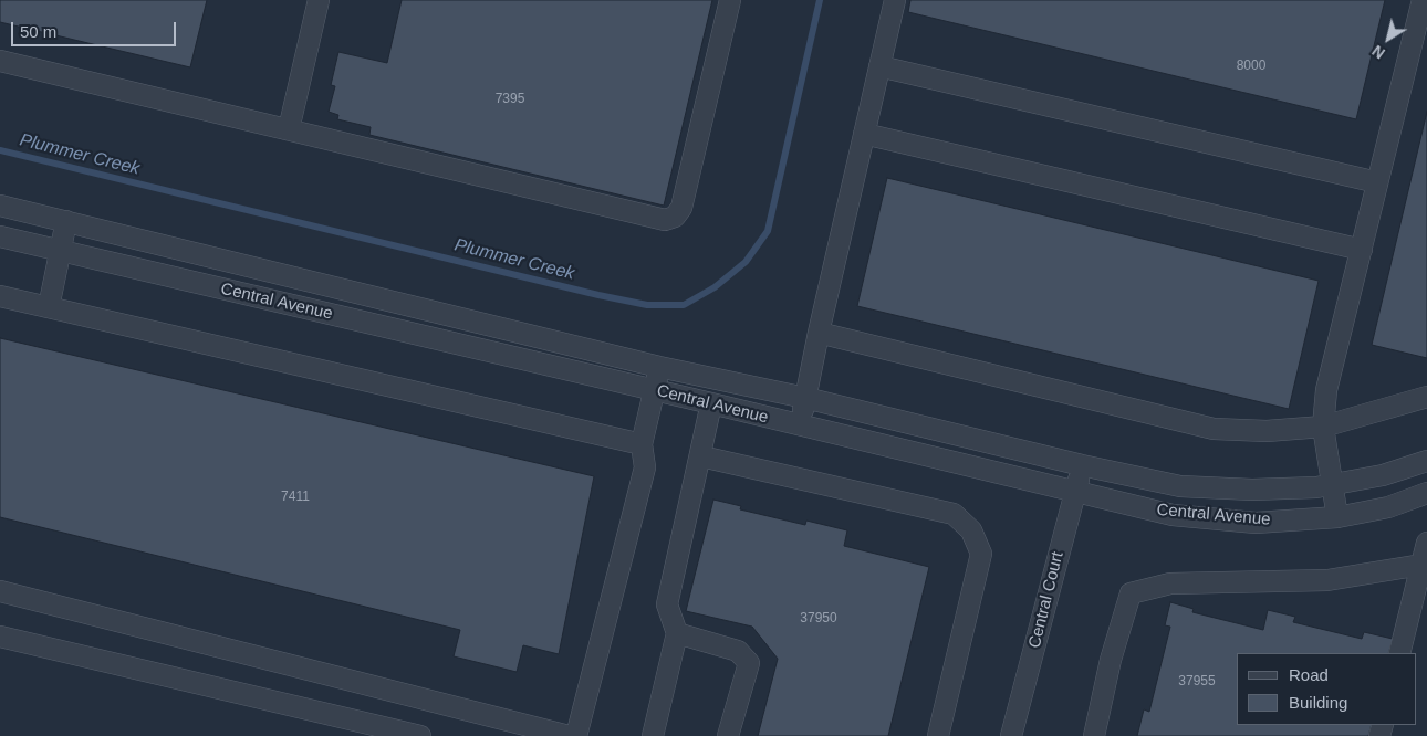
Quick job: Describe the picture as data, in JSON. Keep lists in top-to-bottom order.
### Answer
{
  "streets": {
    "street": ["Central Avenue", "Central Court"]
  },
  "crossings": [
    ["Central Avenue", "Central Court"]
  ],
  "water": ["Plummer Creek"],
  "house_numbers": [
    "8000",
    "7395",
    "7411",
    "37950",
    "37955"
  ],
  "legend": ["Road", "Building"],
  "scale_bar": "50 m",
  "north": "bottom left"
}
